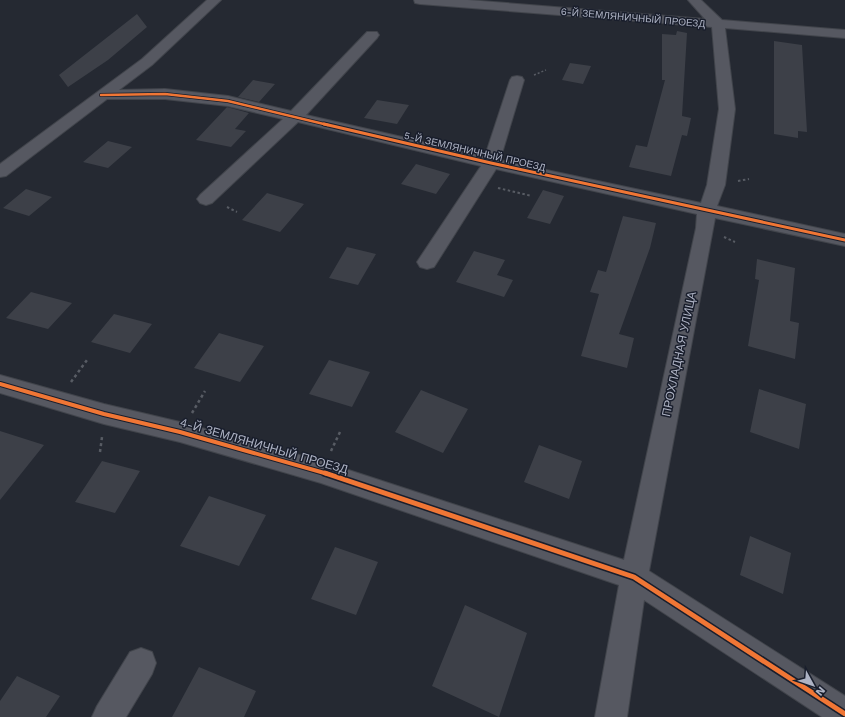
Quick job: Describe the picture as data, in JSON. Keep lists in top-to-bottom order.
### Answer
{
  "streets": {
    "street": [
      "6-Й ЗЕМЛЯНИЧНЫЙ ПРОЕЗД",
      "5-Й ЗЕМЛЯНИЧНЫЙ ПРОЕЗД",
      "ПРОХЛАДНАЯ УЛИЦА",
      "4-Й ЗЕМЛЯНИЧНЫЙ ПРОЕЗД"
    ]
  },
  "crossings": [
    ["6-Й ЗЕМЛЯНИЧНЫЙ ПРОЕЗД", "ПРОХЛАДНАЯ УЛИЦА"],
    ["5-Й ЗЕМЛЯНИЧНЫЙ ПРОЕЗД", "ПРОХЛАДНАЯ УЛИЦА"],
    ["ПРОХЛАДНАЯ УЛИЦА", "4-Й ЗЕМЛЯНИЧНЫЙ ПРОЕЗД"]
  ],
  "north": "bottom right"
}
